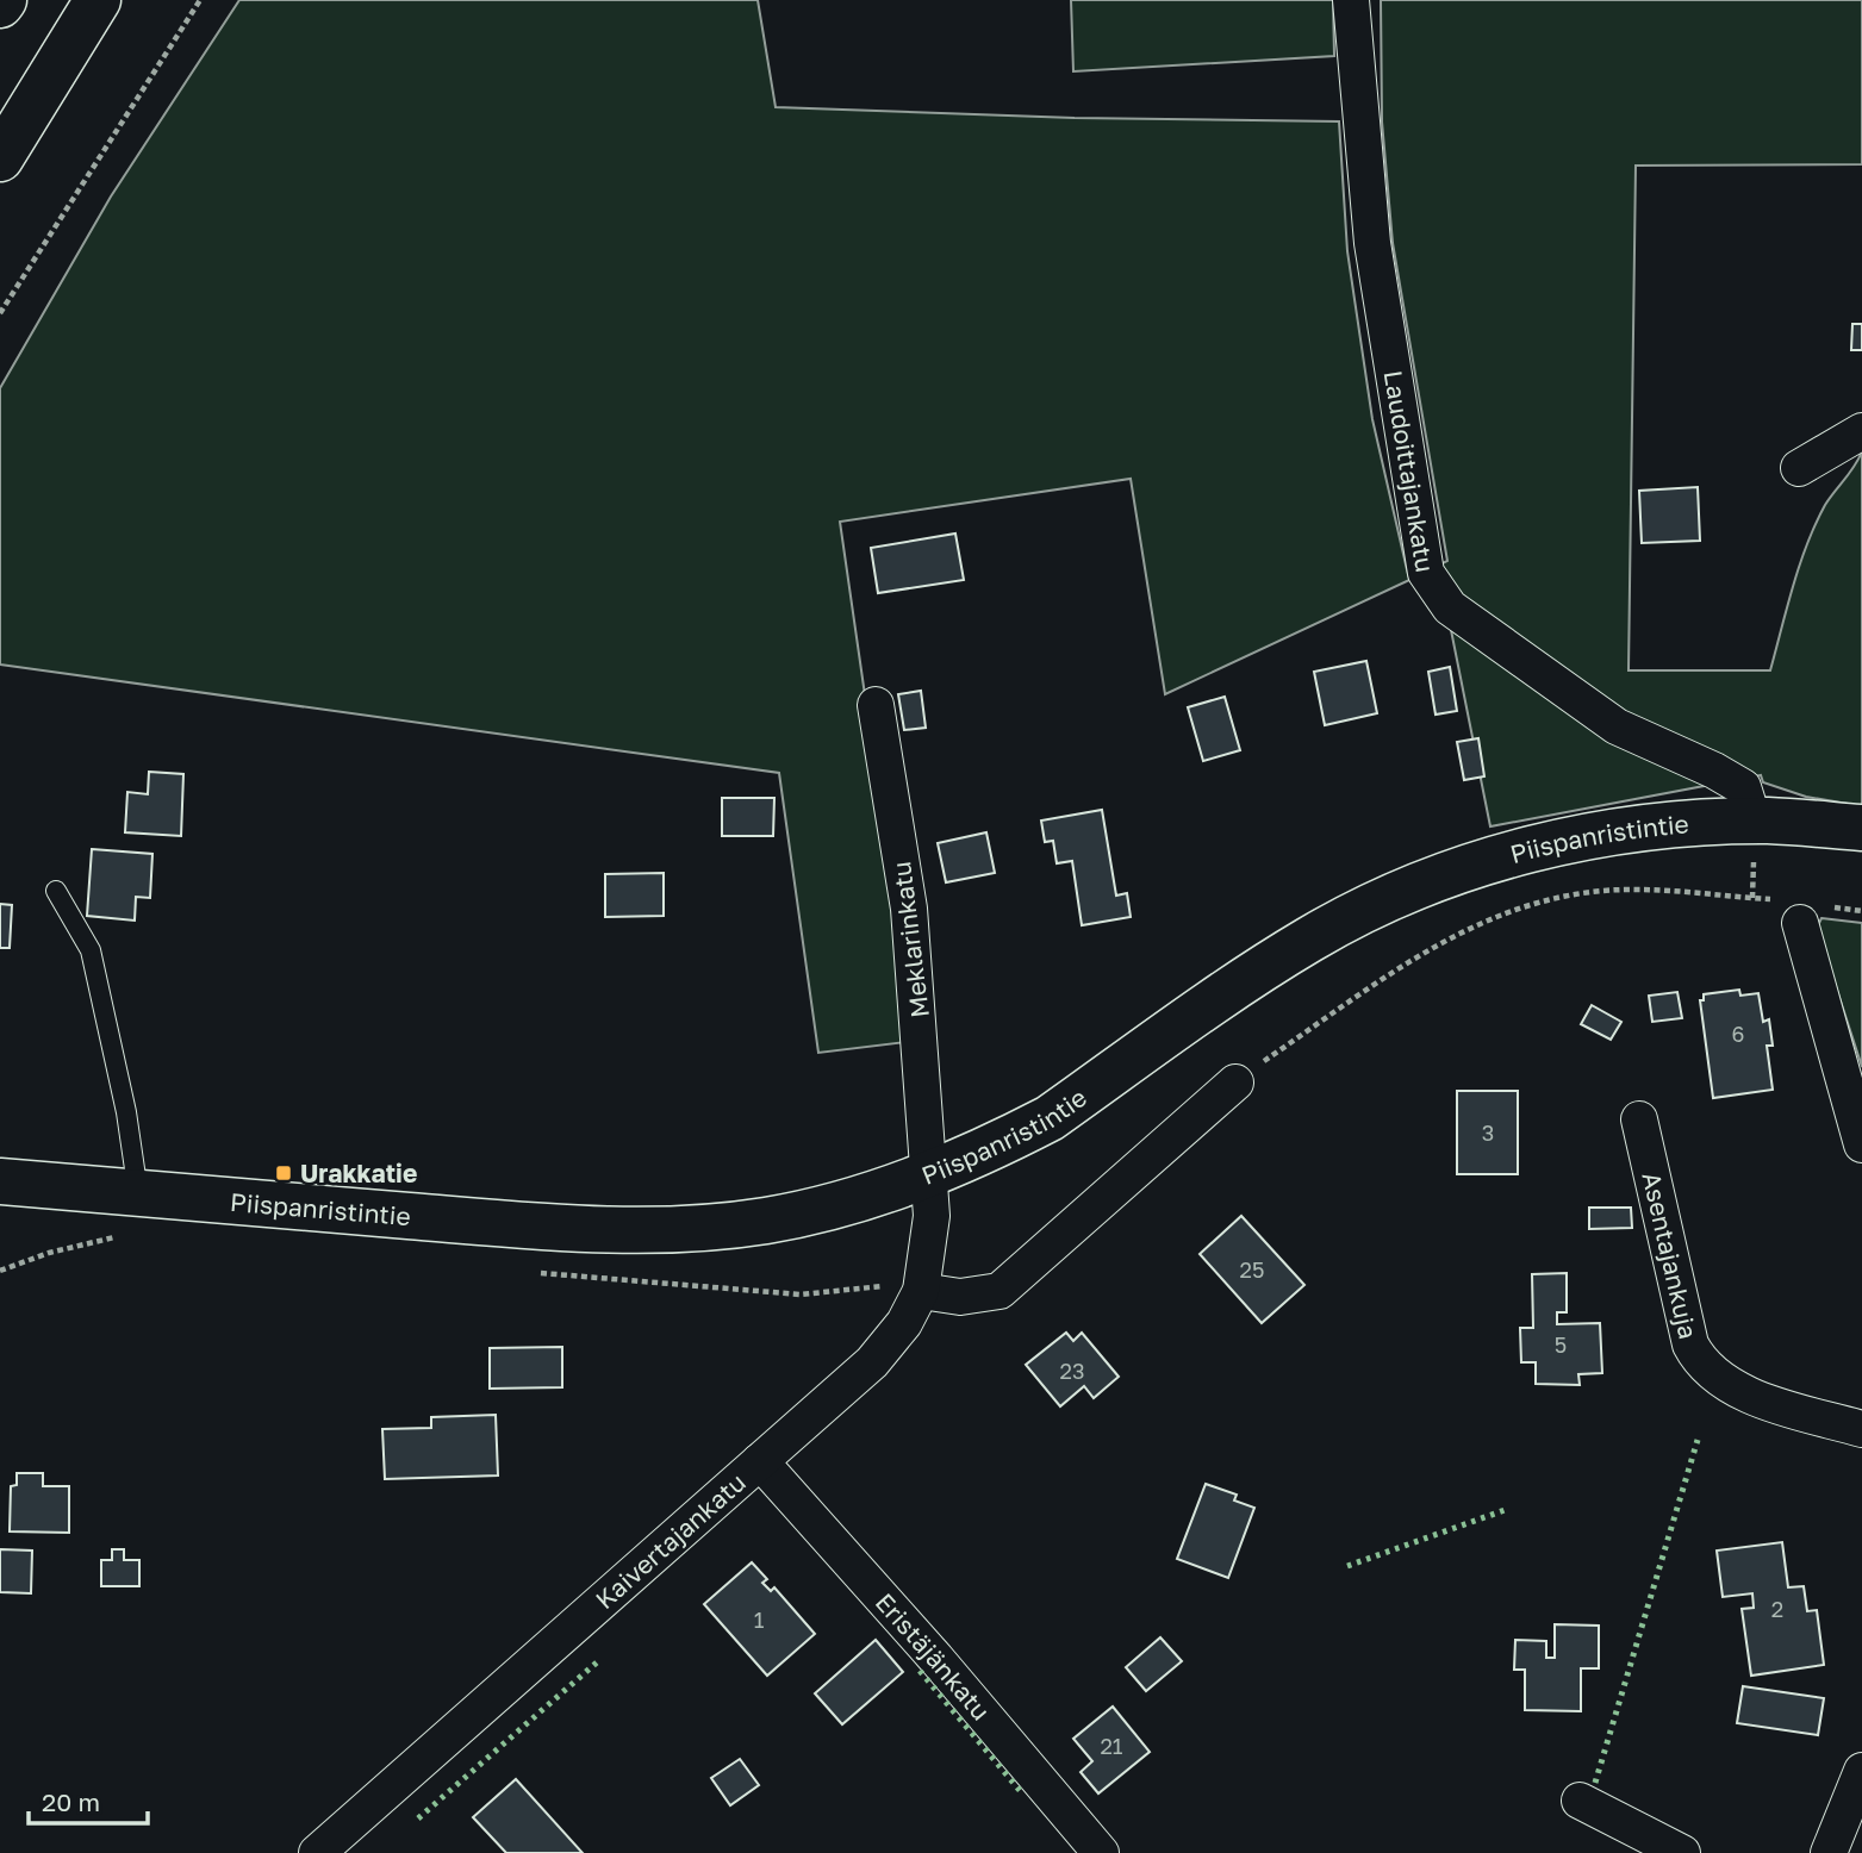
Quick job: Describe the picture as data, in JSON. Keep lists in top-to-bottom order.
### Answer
{
  "streets": {
    "main road": ["Piispanristintie"],
    "street": [
      "Laudoittajankatu",
      "Meklarinkatu",
      "Asentajankuja",
      "Kaivertajankatu",
      "Eristäjänkatu"
    ]
  },
  "crossings": [
    ["Laudoittajankatu", "Piispanristintie"],
    ["Piispanristintie", "Meklarinkatu"],
    ["Piispanristintie", "Kaivertajankatu"],
    ["Meklarinkatu", "Kaivertajankatu"],
    ["Kaivertajankatu", "Eristäjänkatu"]
  ],
  "places": {
    "transit": ["Urakkatie"]
  },
  "house_numbers": [
    "6",
    "3",
    "25",
    "5",
    "23",
    "2",
    "1",
    "21"
  ],
  "scale_bar": "20 m"
}
